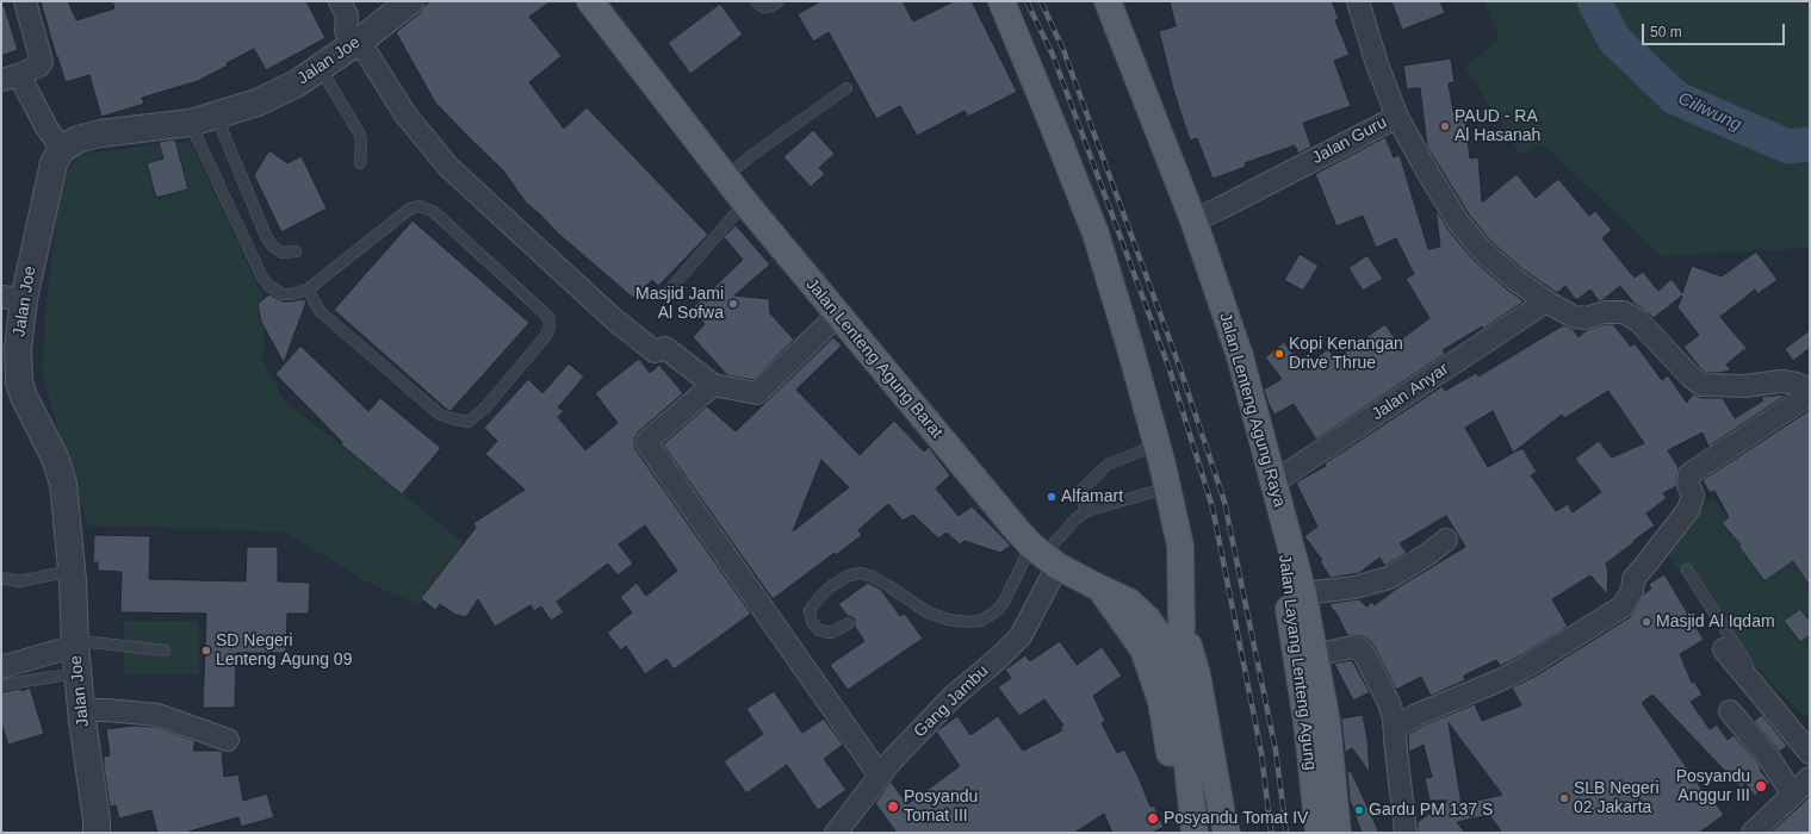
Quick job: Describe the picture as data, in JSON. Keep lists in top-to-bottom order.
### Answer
{
  "streets": {
    "main road": ["Jalan Lenteng Agung Barat", "Jalan Lenteng Agung Raya", "Jalan Layang Lenteng Agung"],
    "street": [
      "Jalan Joe",
      "Jalan Guru",
      "Jalan Anyar",
      "Gang Jambu"
    ]
  },
  "crossings": [
    ["Jalan Guru", "Jalan Lenteng Agung Raya"],
    ["Jalan Lenteng Agung Barat", "Gang Jambu"],
    ["Jalan Anyar", "Jalan Lenteng Agung Raya"],
    ["Jalan Anyar", "Jalan Layang Lenteng Agung"],
    ["Jalan Lenteng Agung Raya", "Jalan Layang Lenteng Agung"]
  ],
  "water": ["Ciliwung"],
  "places": [
    "PAUD - RA Al Hasanah",
    "Masjid Jami Al Sofwa",
    "Kopi Kenangan Drive Thrue",
    "Alfamart",
    "Masjid Al Iqdam",
    "SD Negeri Lenteng Agung 09",
    "Posyandu Anggur III",
    "SLB Negeri 02 Jakarta",
    "Posyandu Tomat III",
    "Gardu PM 137 S",
    "Posyandu Tomat IV"
  ],
  "scale_bar": "50 m"
}
